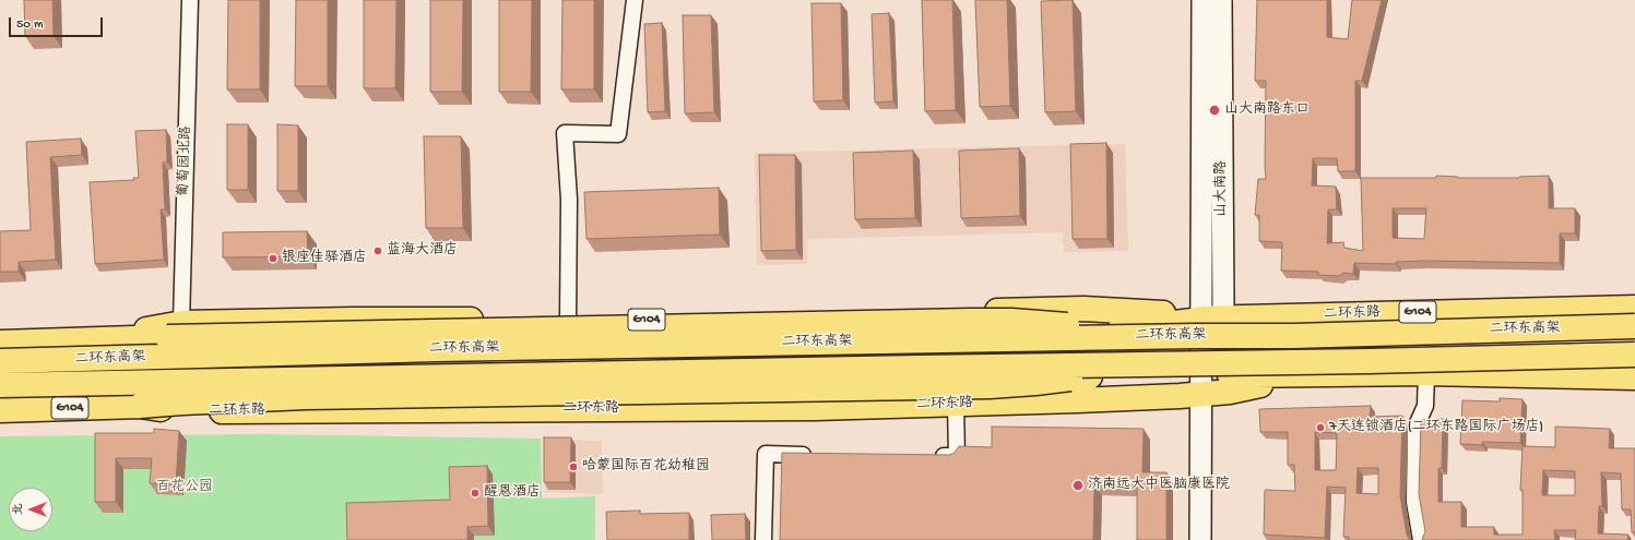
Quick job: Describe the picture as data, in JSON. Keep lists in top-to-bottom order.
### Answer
{
  "streets": {
    "highway": ["G104", "二环东路", "二环东高架"],
    "main road": ["山大南路"],
    "street": ["葡萄园北路"]
  },
  "crossings": [
    ["葡萄园北路", "二环东路"],
    ["山大南路", "二环东路"],
    ["山大南路", "二环东高架"],
    ["二环东路", "二环东高架"]
  ],
  "parks": ["百花公园"],
  "places": [
    "山大南路东口",
    "蓝海大酒店",
    "银座佳驿酒店",
    "7天连锁酒店(二环东路国际广场店)",
    "哈蒙国际百花幼稚园",
    "济南远大中医脑康医院",
    "醒恩酒店"
  ],
  "scale_bar": "50 m",
  "north": "left"
}
